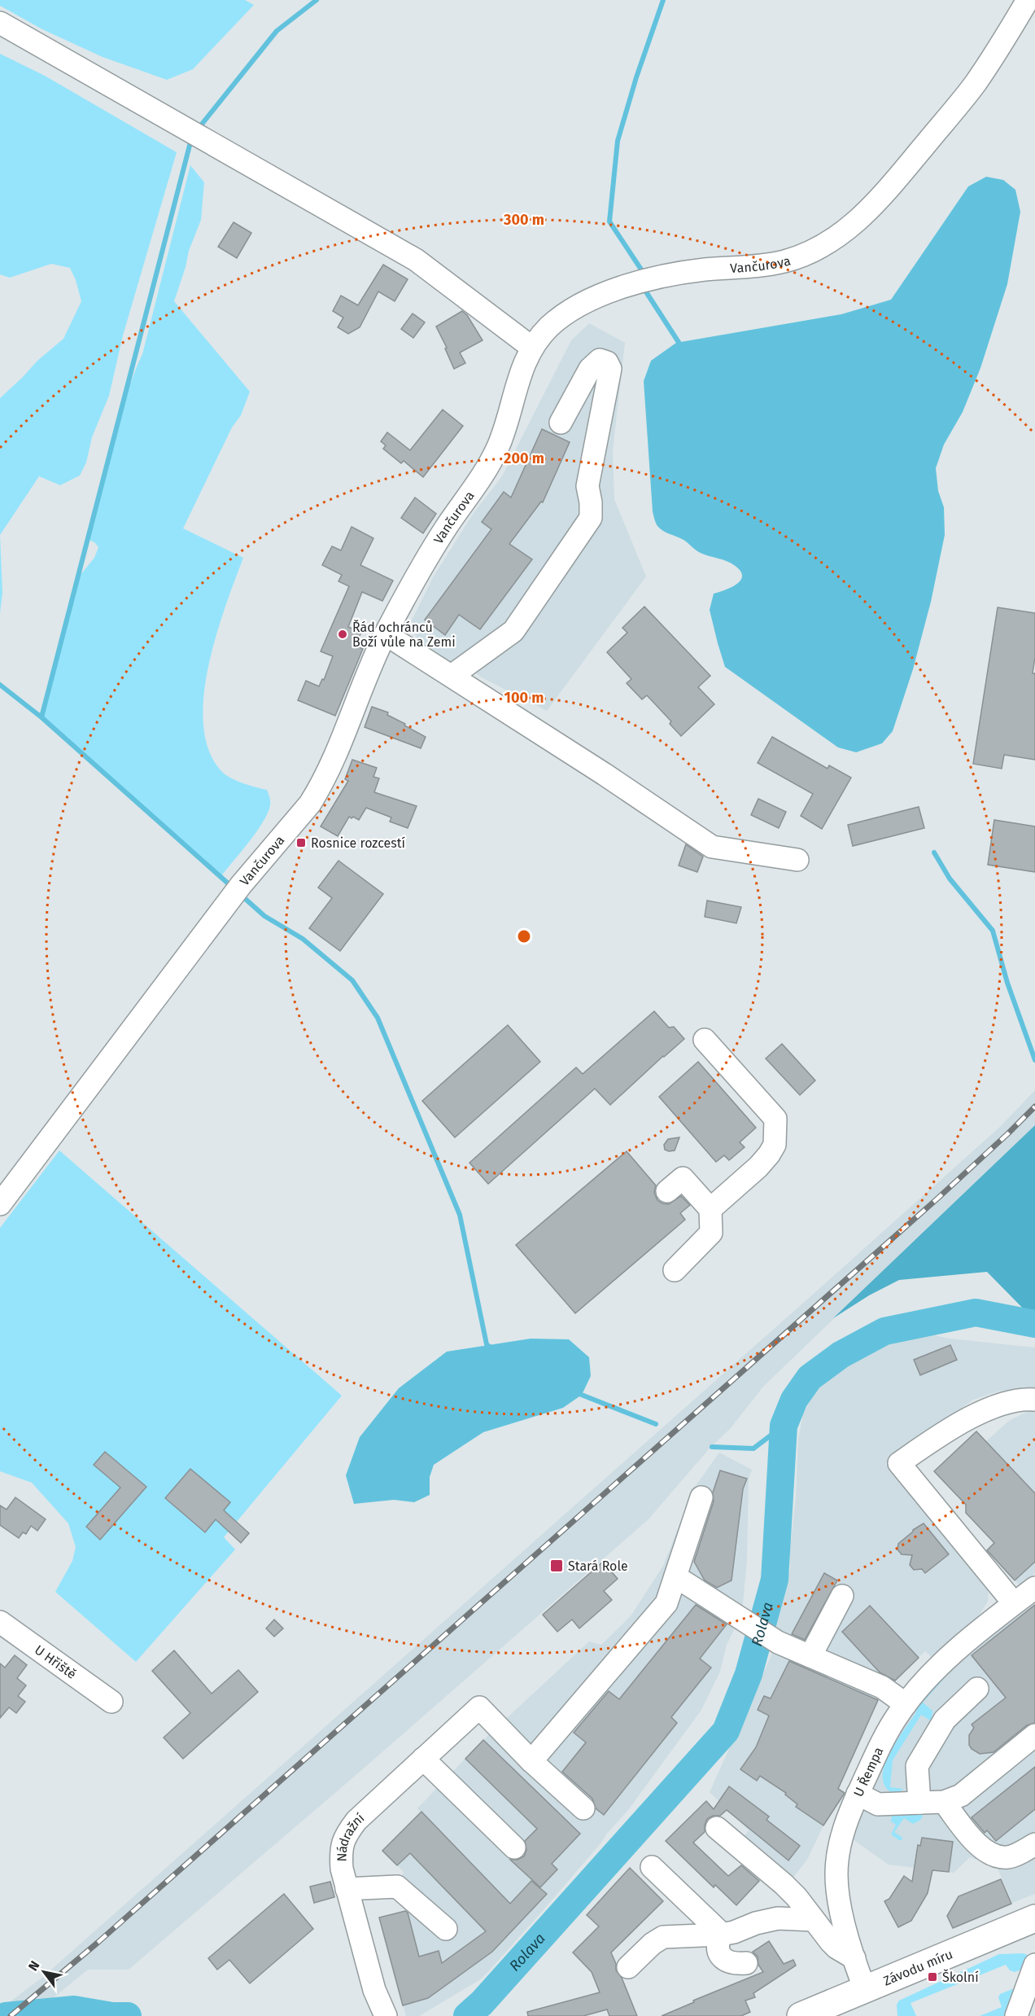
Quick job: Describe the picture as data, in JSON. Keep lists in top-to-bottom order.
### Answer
{
  "streets": {
    "main road": ["Závodu míru"],
    "street": [
      "Vančurova",
      "U Hřiště",
      "U Řempa",
      "Nádražní"
    ]
  },
  "crossings": [
    ["U Řempa", "Závodu míru"]
  ],
  "water": ["Rolava"],
  "places": {
    "other": ["Řád ochránců Boží vůle na Zemi"],
    "transit": ["Rosnice rozcestí", "Stará Role", "Školní"]
  },
  "north": "top left",
  "rings": ["300 m", "200 m", "100 m"]
}
